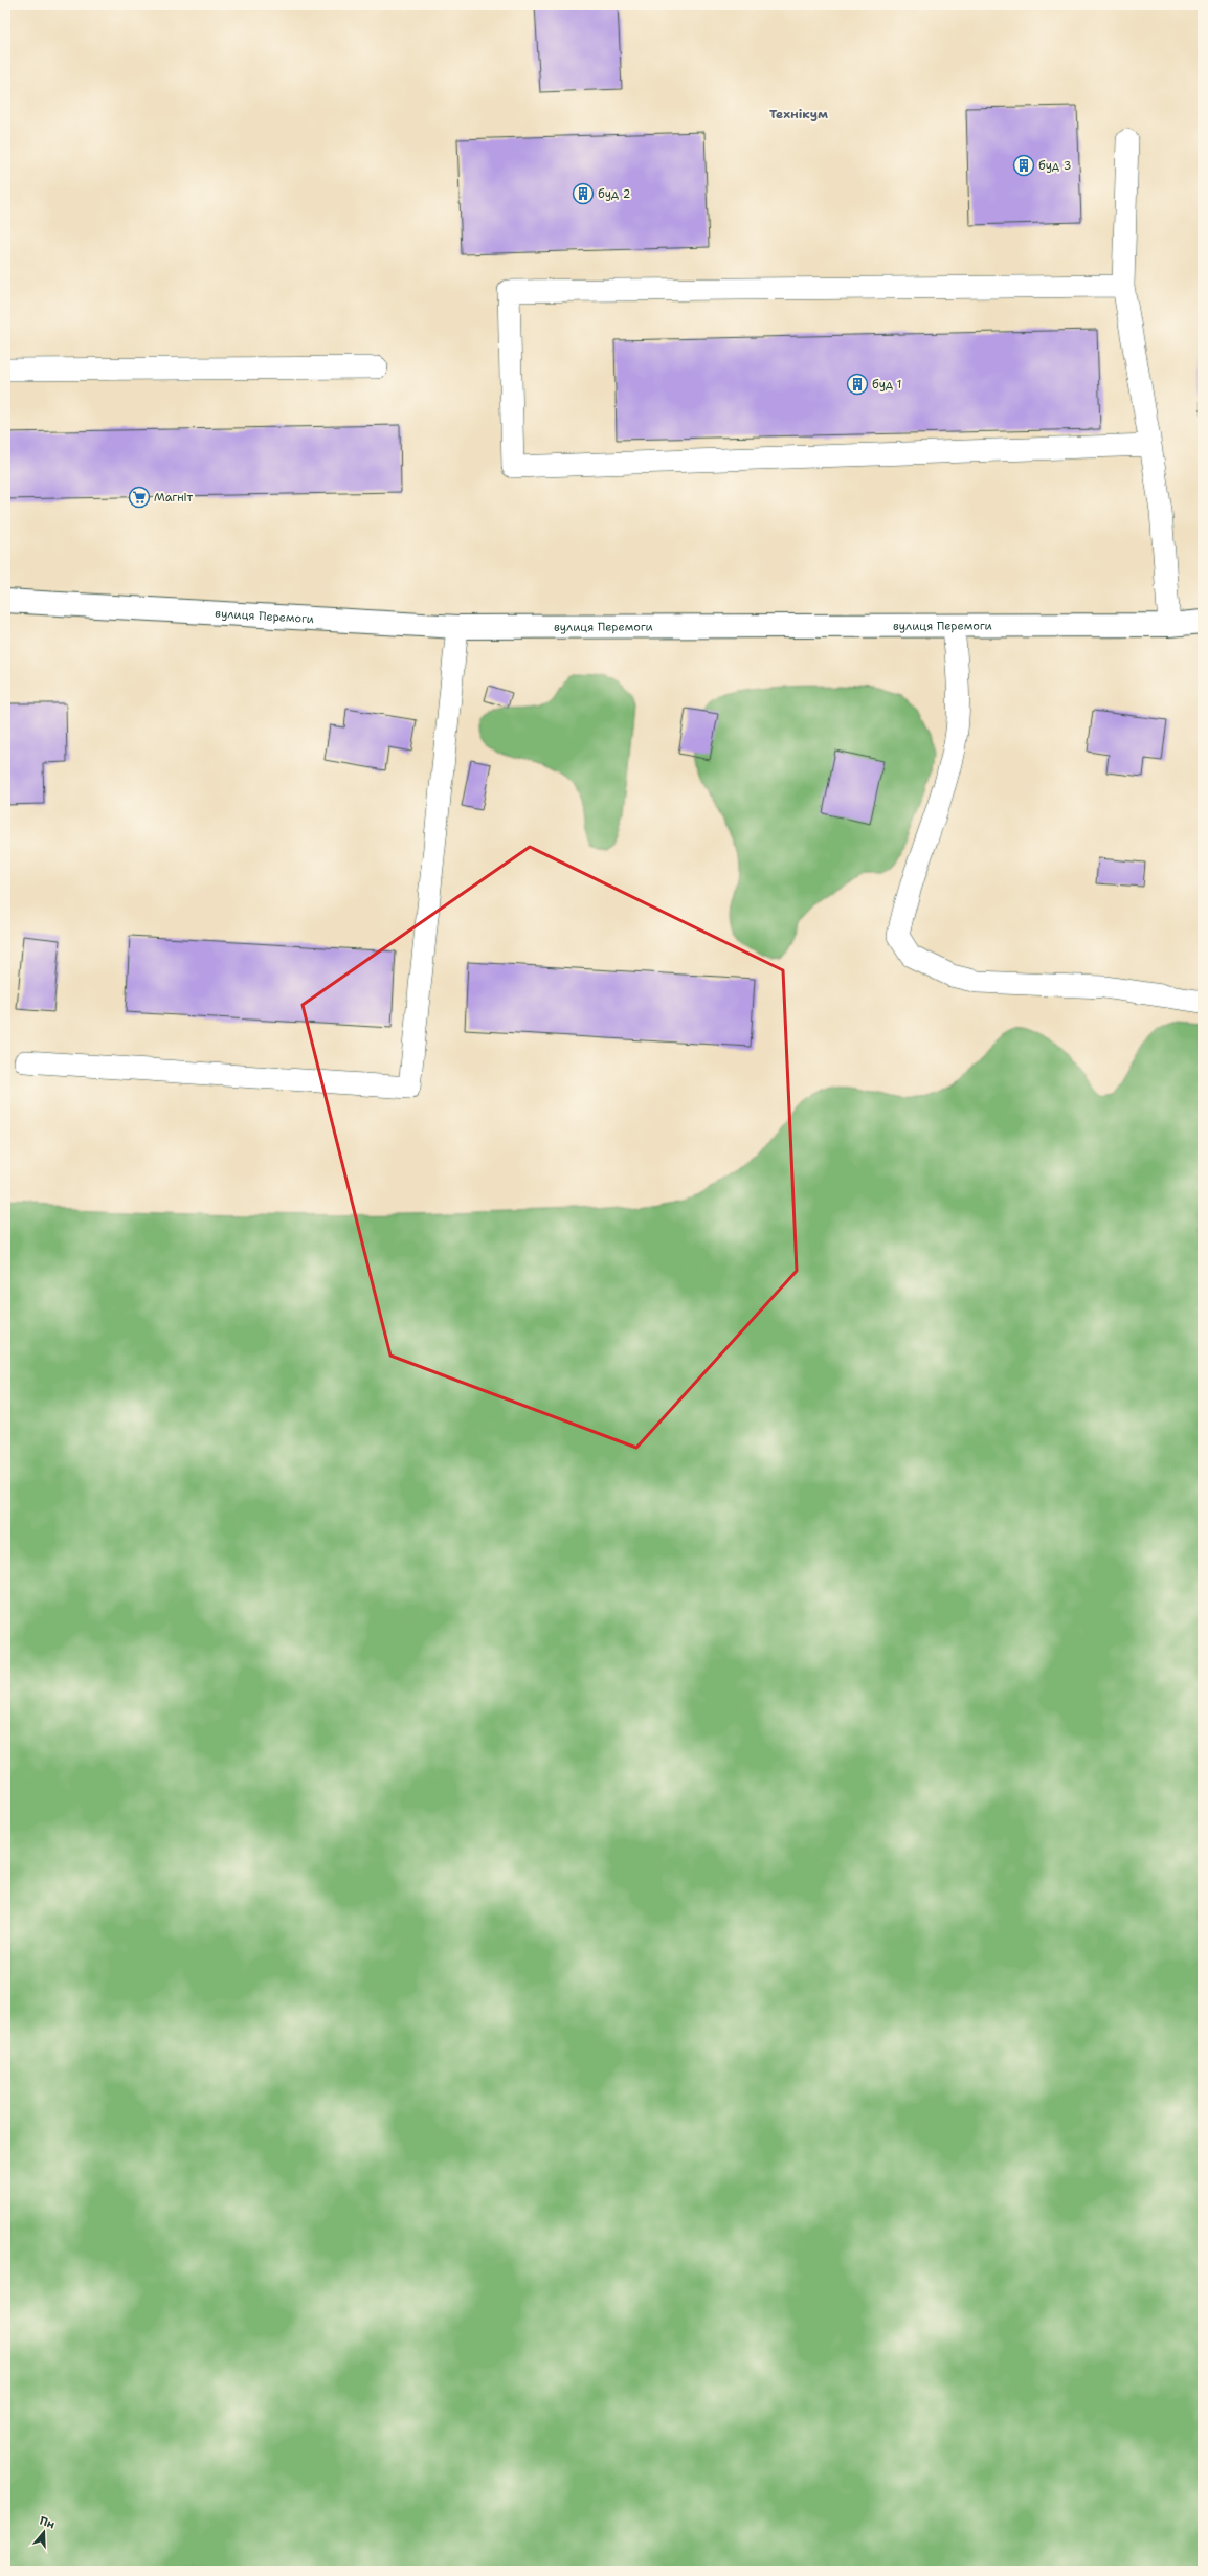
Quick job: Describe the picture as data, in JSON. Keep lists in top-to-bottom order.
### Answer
{
  "streets": {
    "street": ["вулиця Перемоги"]
  },
  "districts": ["Технікум"],
  "places": {
    "building": ["буд 3", "буд 2", "буд 1"],
    "supermarket": ["Магніт"]
  },
  "north": "top"
}
